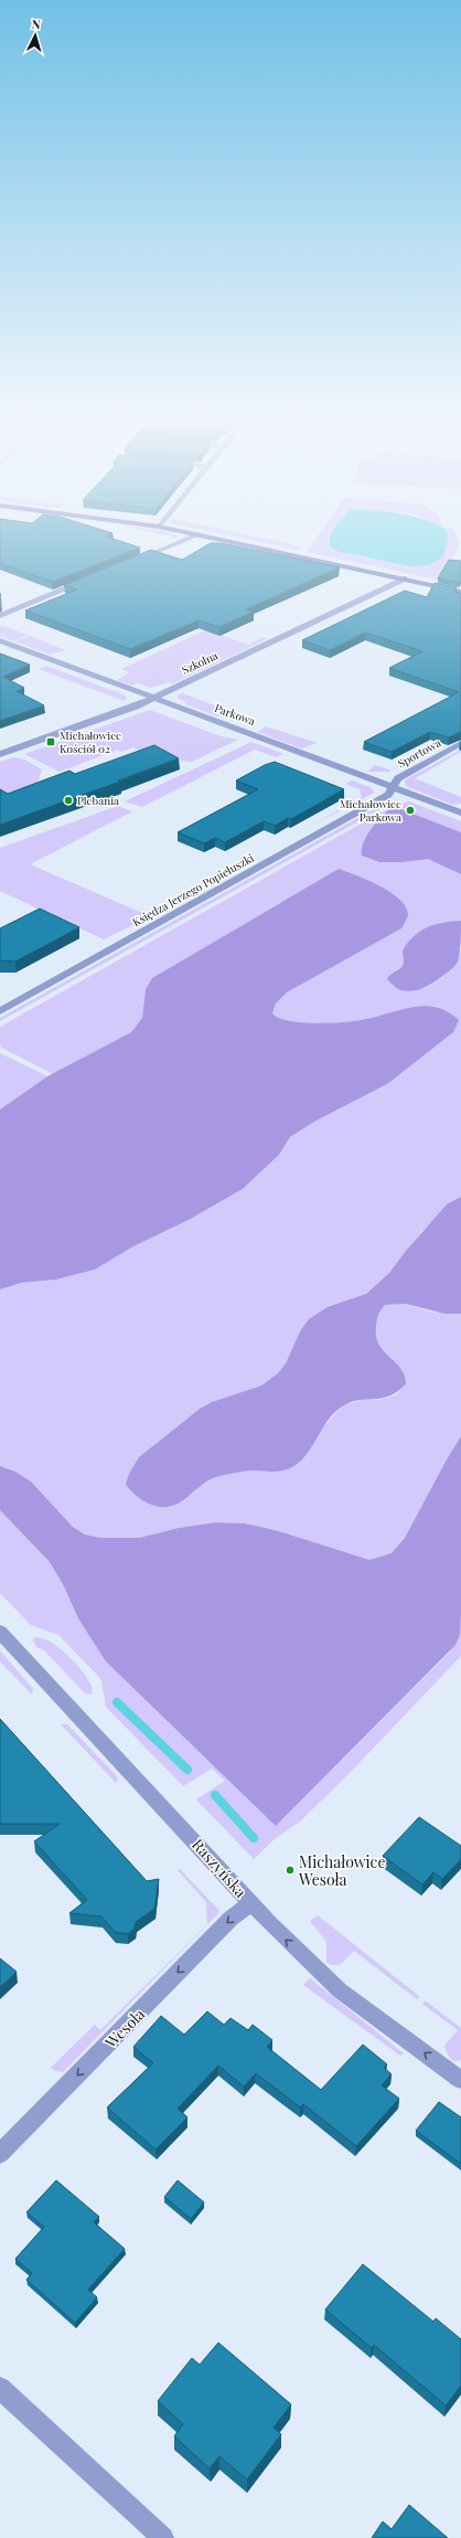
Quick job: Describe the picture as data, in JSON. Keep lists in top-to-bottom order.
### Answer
{
  "streets": {
    "street": [
      "Szkolna",
      "Parkowa",
      "Sportowa",
      "Księdza Jerzego Popiełuszki",
      "Raszyńska",
      "Wesoła"
    ]
  },
  "crossings": [
    ["Szkolna", "Parkowa"],
    ["Parkowa", "Sportowa"],
    ["Parkowa", "Księdza Jerzego Popiełuszki"],
    ["Sportowa", "Księdza Jerzego Popiełuszki"],
    ["Raszyńska", "Wesoła"]
  ],
  "one_way": ["Raszyńska", "Wesoła"],
  "places": {
    "transit": ["Michałowice Kościół 02"],
    "other": ["Plebania", "Michałowice Parkowa", "Michałowice Wesoła"]
  },
  "north": "top"
}
